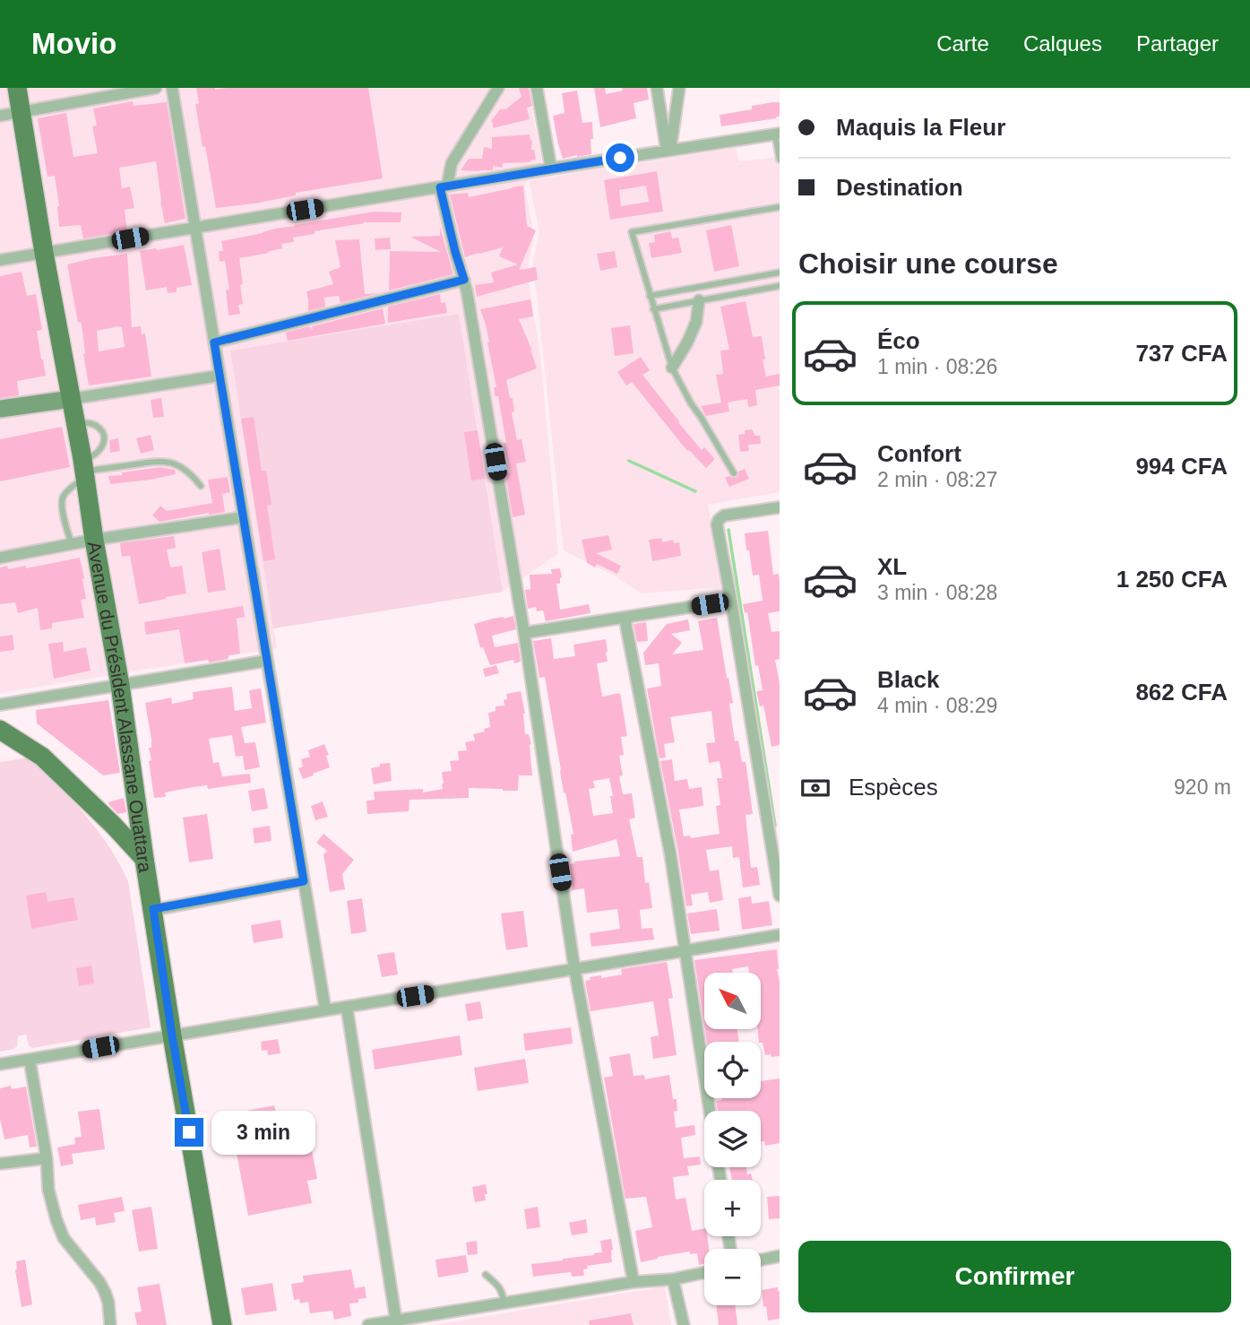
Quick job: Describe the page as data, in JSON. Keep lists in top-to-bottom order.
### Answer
{
  "streets": {
    "main road": ["Avenue du Président Alassane Ouattara"]
  },
  "north": "top left",
  "page": {
    "header": "Movio",
    "nav": ["Carte", "Calques", "Partager"],
    "banner": ["Maquis la Fleur", "Destination"],
    "heading": "Choisir une course",
    "list": [
      {
        "name": "Éco",
        "note": "1 min · 08:26",
        "value": "737 CFA"
      },
      {
        "name": "Confort",
        "note": "2 min · 08:27",
        "value": "994 CFA"
      },
      {
        "name": "XL",
        "note": "3 min · 08:28",
        "value": "1 250 CFA"
      },
      {
        "name": "Black",
        "note": "4 min · 08:29",
        "value": "862 CFA"
      }
    ],
    "pay": ["Espèces", "920 m"],
    "map_buttons": ["+", "−"],
    "bubble": "3 min",
    "buttons": "Confirmer"
  }
}
